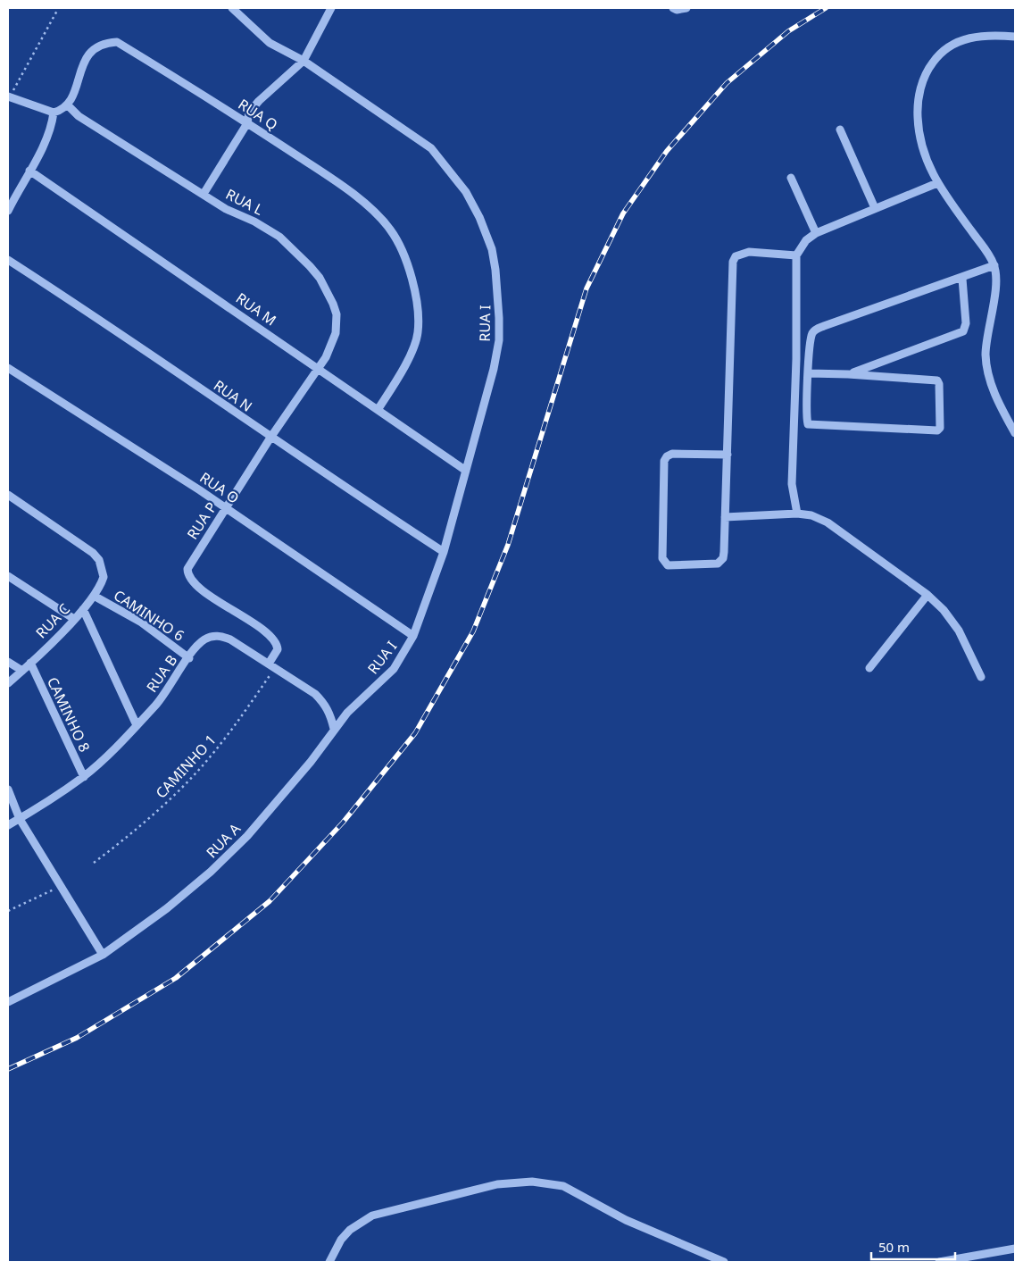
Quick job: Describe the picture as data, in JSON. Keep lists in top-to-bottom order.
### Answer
{
  "streets": {
    "street": [
      "RUA Q",
      "RUA L",
      "RUA M",
      "RUA I",
      "RUA N",
      "RUA O",
      "RUA P",
      "CAMINHO 6",
      "RUA C",
      "RUA B",
      "CAMINHO 8",
      "RUA A"
    ],
    "path": ["CAMINHO 1"]
  },
  "crossings": [
    ["RUA Q", "RUA L"],
    ["RUA Q", "RUA M"],
    ["RUA L", "RUA M"],
    ["RUA L", "RUA P"],
    ["RUA M", "RUA I"],
    ["RUA M", "RUA P"],
    ["RUA I", "RUA N"],
    ["RUA I", "RUA O"],
    ["RUA I", "RUA A"],
    ["RUA N", "RUA P"],
    ["RUA O", "RUA P"],
    ["RUA P", "RUA B"],
    ["RUA P", "CAMINHO 1"],
    ["CAMINHO 6", "RUA C"],
    ["CAMINHO 6", "RUA B"],
    ["RUA C", "CAMINHO 8"],
    ["RUA B", "CAMINHO 8"],
    ["RUA B", "CAMINHO 1"],
    ["RUA B", "RUA A"]
  ],
  "scale_bar": "50 m"
}
